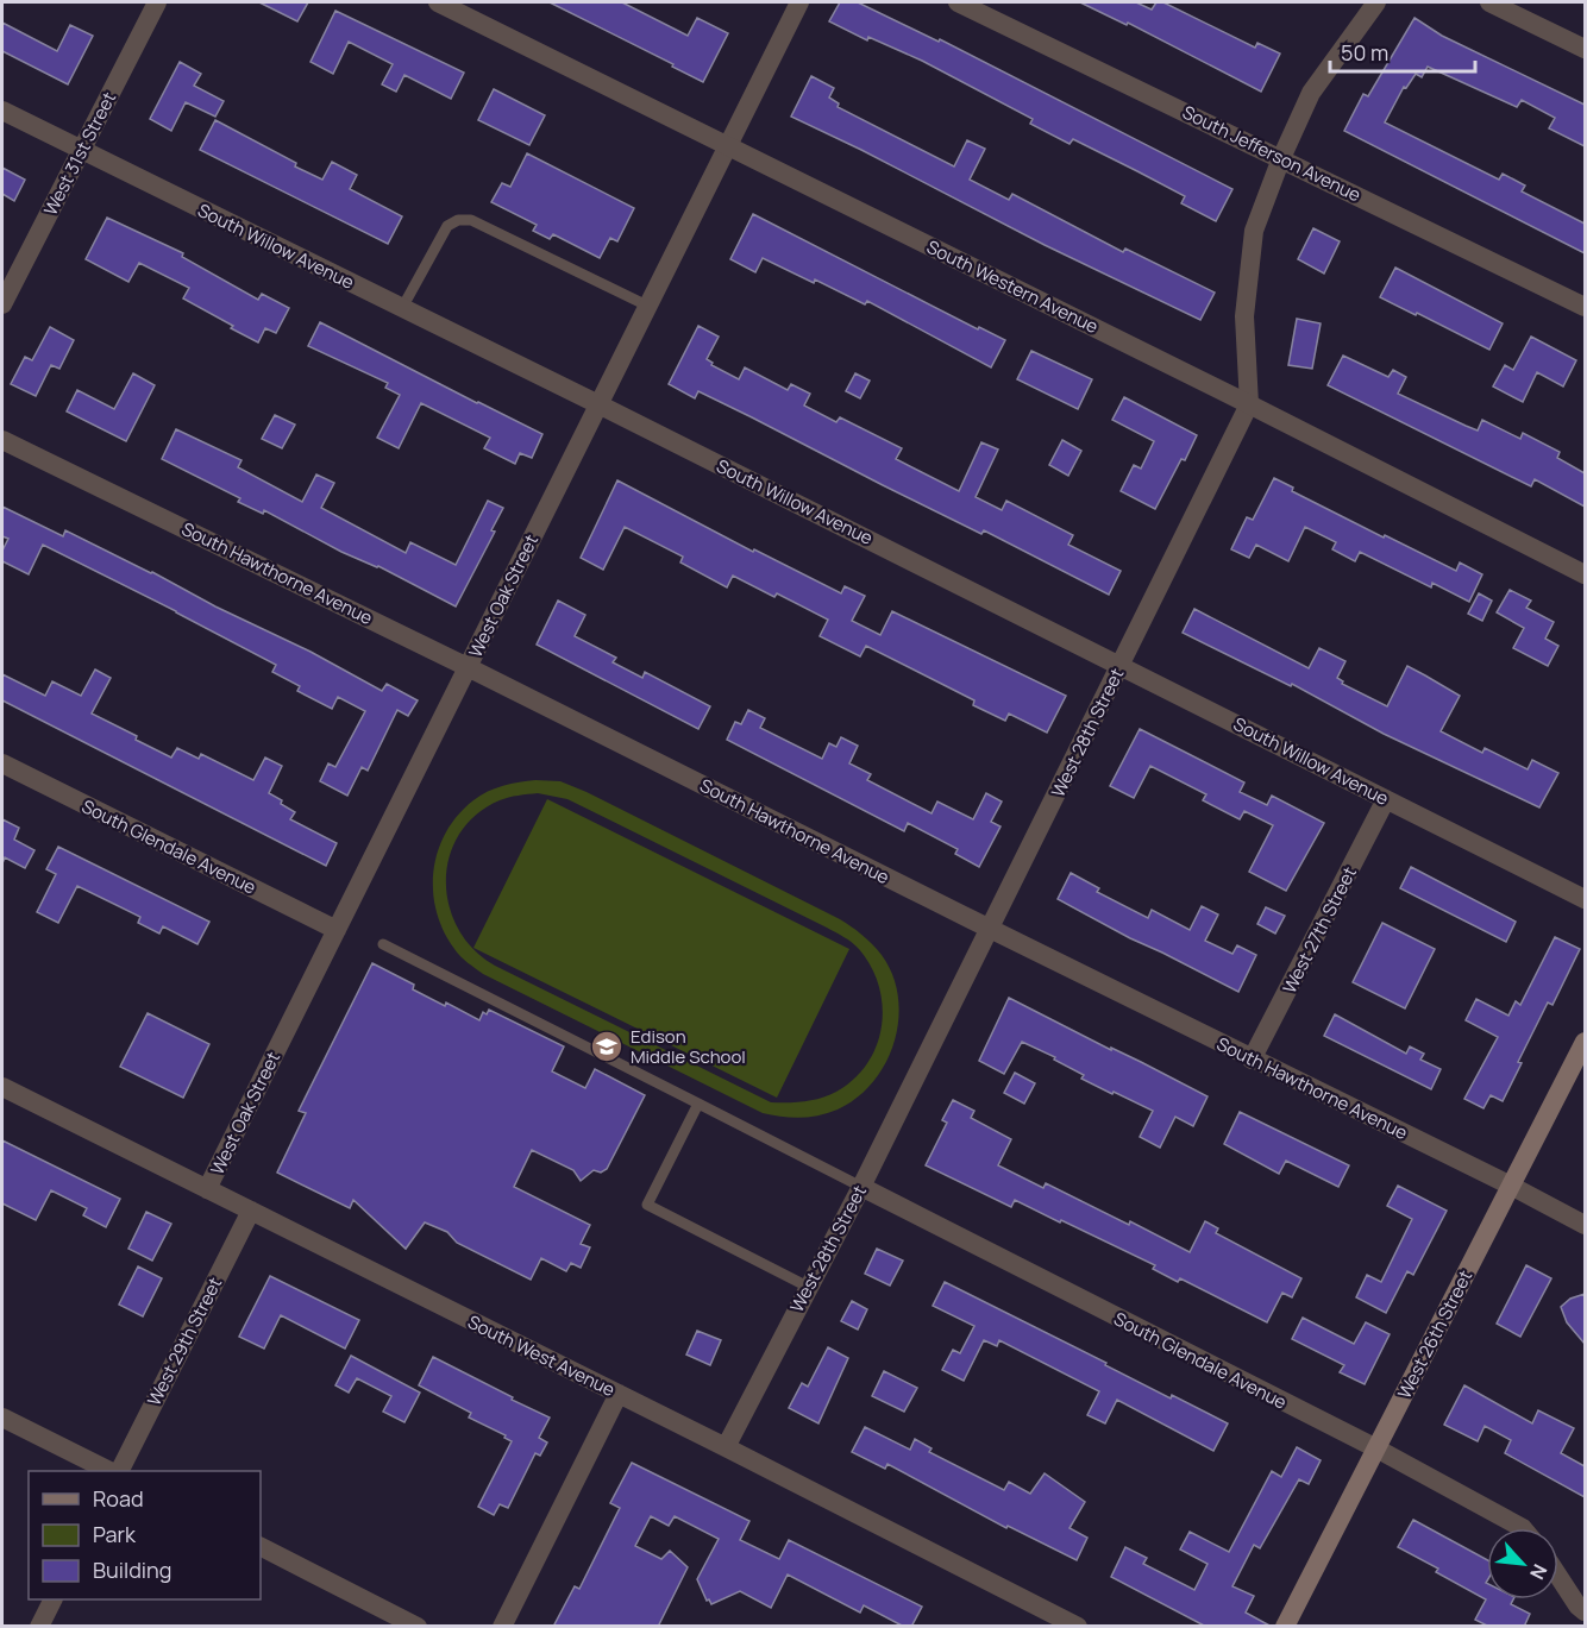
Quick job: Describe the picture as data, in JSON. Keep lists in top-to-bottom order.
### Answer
{
  "streets": {
    "main road": ["West 26th Street"],
    "street": [
      "West 31st Street",
      "South Jefferson Avenue",
      "South Willow Avenue",
      "South Western Avenue",
      "South Hawthorne Avenue",
      "West Oak Street",
      "West 28th Street",
      "South Glendale Avenue",
      "West 27th Street",
      "West 29th Street",
      "South West Avenue"
    ]
  },
  "crossings": [
    ["West 31st Street", "South Willow Avenue"],
    ["South Jefferson Avenue", "West 28th Street"],
    ["South Willow Avenue", "West Oak Street"],
    ["South Willow Avenue", "West 28th Street"],
    ["South Willow Avenue", "West 27th Street"],
    ["South Western Avenue", "West Oak Street"],
    ["South Western Avenue", "West 28th Street"],
    ["South Hawthorne Avenue", "West Oak Street"],
    ["South Hawthorne Avenue", "West 28th Street"],
    ["South Hawthorne Avenue", "West 27th Street"],
    ["South Hawthorne Avenue", "West 26th Street"],
    ["West Oak Street", "South Glendale Avenue"],
    ["West Oak Street", "South West Avenue"],
    ["West 28th Street", "South Glendale Avenue"],
    ["West 28th Street", "South West Avenue"],
    ["South Glendale Avenue", "West 26th Street"],
    ["West 29th Street", "South West Avenue"]
  ],
  "places": {
    "school or university": ["Edison Middle School"]
  },
  "legend": ["Road", "Park", "Building"],
  "scale_bar": "50 m",
  "north": "bottom right"
}
